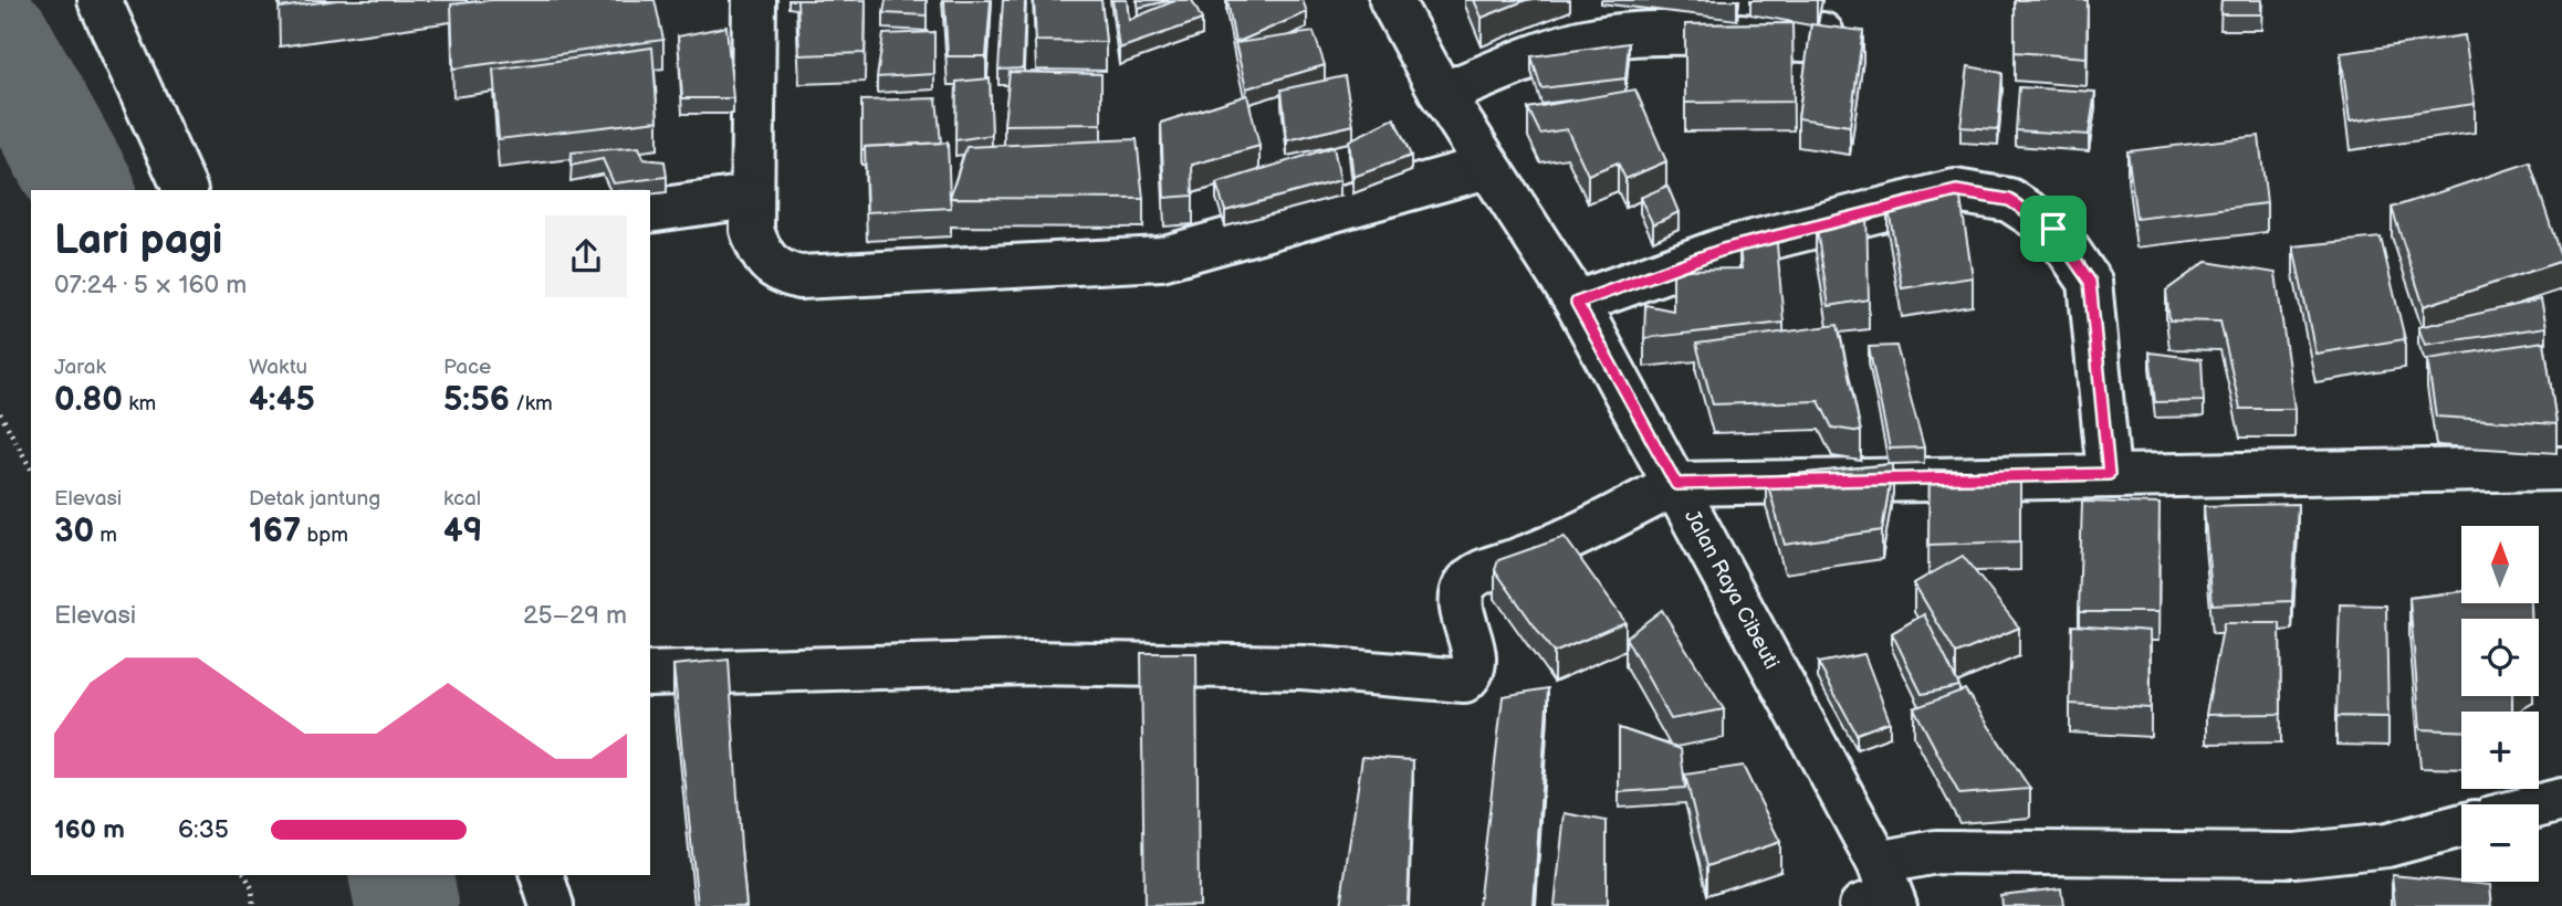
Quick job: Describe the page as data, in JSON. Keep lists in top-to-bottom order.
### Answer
{
  "streets": {
    "street": ["Jalan Raya Cibeuti"]
  },
  "north": "top",
  "page": {
    "heading": ["Lari pagi", "07:24 · 5 × 160 m"],
    "stats": [
      ["Jarak", "0.80 km"],
      ["Waktu", "4:45"],
      ["Pace", "5:56 /km"],
      ["Elevasi", "30 m"],
      ["Detak jantung", "167 bpm"],
      ["kcal", "49"]
    ],
    "map_buttons": ["+", "−"],
    "chart": ["Elevasi", "25–29 m"],
    "list": [
      {
        "name": "160 m",
        "note": "6:35"
      }
    ]
  }
}
